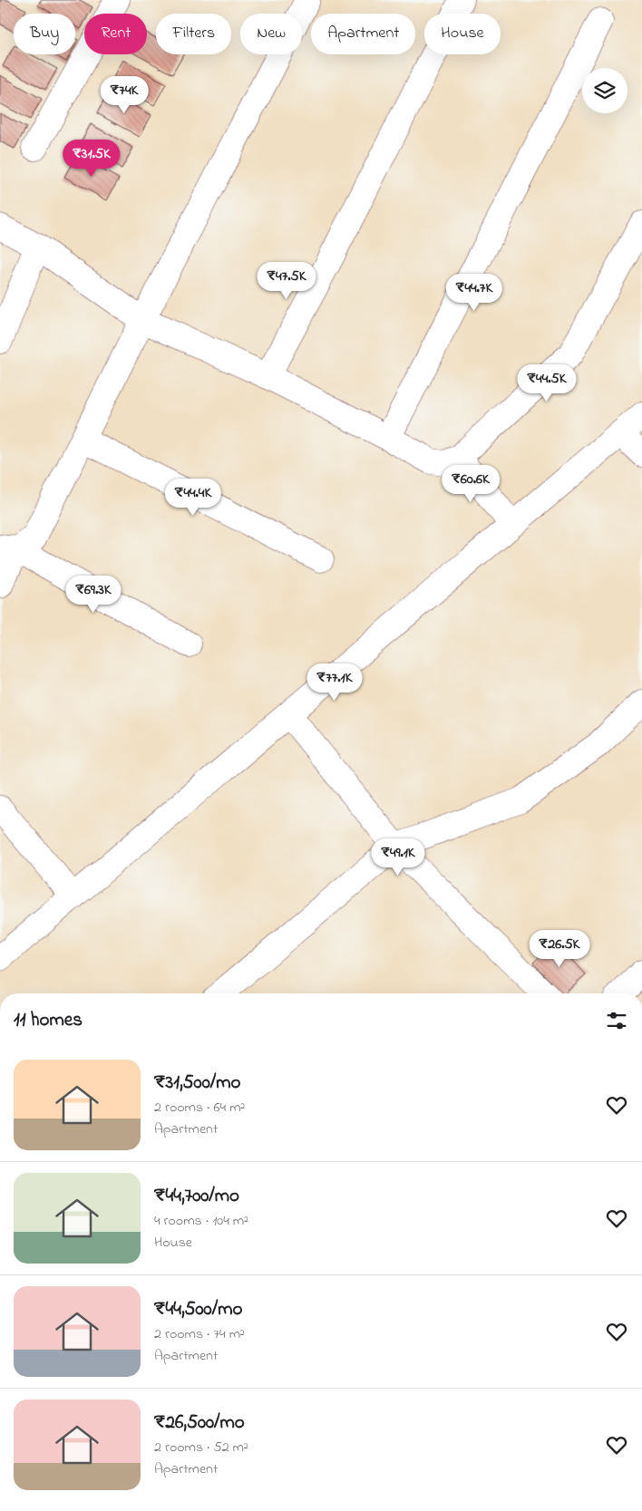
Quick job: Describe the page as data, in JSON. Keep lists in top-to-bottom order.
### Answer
{
  "page": {
    "chip": [
      "Buy",
      "Rent",
      "Filters",
      "New",
      "Apartment",
      "House"
    ],
    "price": [
      "₹74K",
      "₹31.5K",
      "₹47.5K",
      "₹44.7K",
      "₹44.5K",
      "₹60.6K",
      "₹44.4K",
      "₹69.3K",
      "₹77.1K",
      "₹49.1K",
      "₹26.5K"
    ],
    "heading": "11 homes",
    "list": [
      {
        "name": "₹31,500/mo",
        "note": "2 rooms · 64 m² · Apartment"
      },
      {
        "name": "₹44,700/mo",
        "note": "4 rooms · 104 m² · House"
      },
      {
        "name": "₹44,500/mo",
        "note": "2 rooms · 74 m² · Apartment"
      },
      {
        "name": "₹26,500/mo",
        "note": "2 rooms · 52 m² · Apartment"
      }
    ]
  }
}
